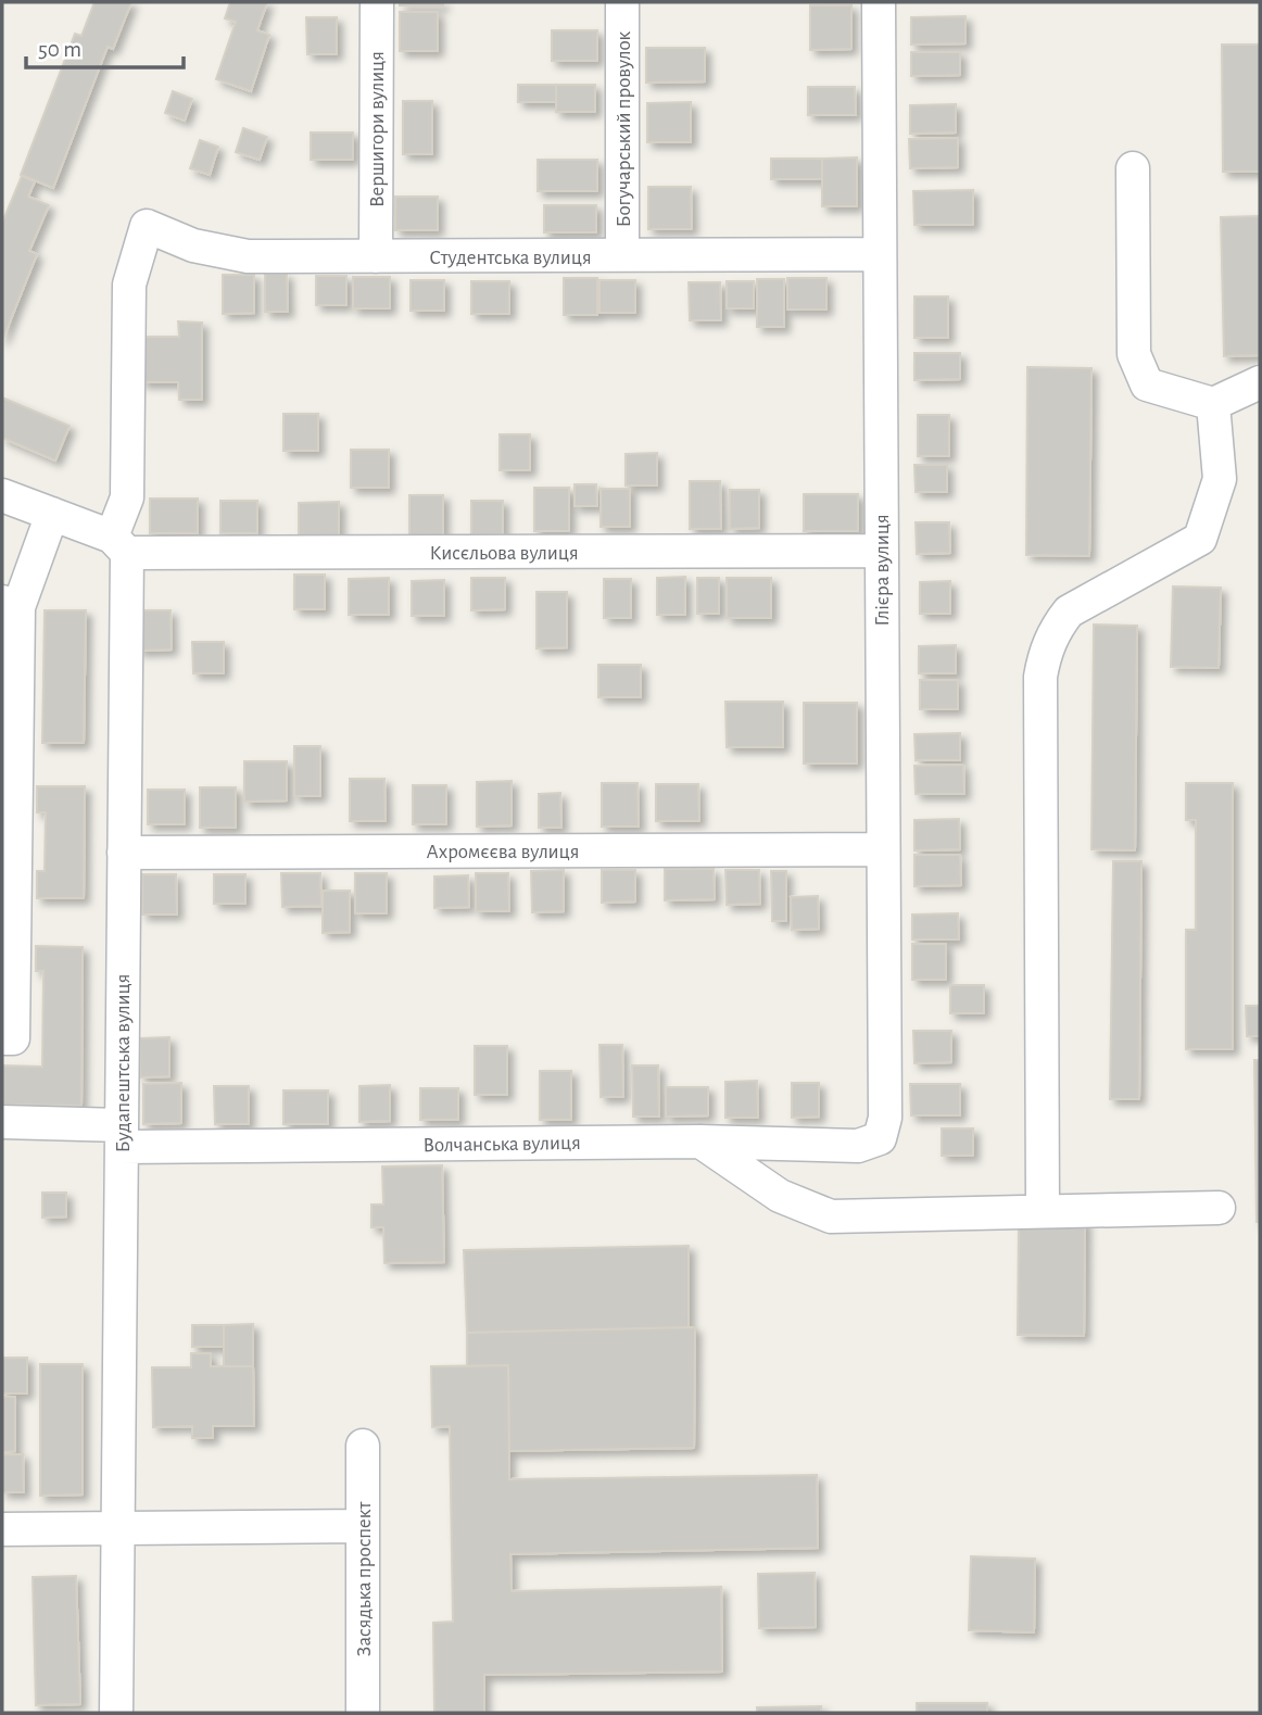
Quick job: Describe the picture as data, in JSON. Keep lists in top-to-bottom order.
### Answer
{
  "streets": {
    "street": [
      "Вершигори вулиця",
      "Богучарський провулок",
      "Студентська вулиця",
      "Кисєльова вулиця",
      "Глієра вулиця",
      "Ахромєєва вулиця",
      "Будапештська вулиця",
      "Волчанська вулиця",
      "Засядька проспект"
    ]
  },
  "crossings": [
    ["Вершигори вулиця", "Студентська вулиця"],
    ["Богучарський провулок", "Студентська вулиця"],
    ["Студентська вулиця", "Кисєльова вулиця"],
    ["Студентська вулиця", "Глієра вулиця"],
    ["Студентська вулиця", "Будапештська вулиця"],
    ["Кисєльова вулиця", "Глієра вулиця"],
    ["Кисєльова вулиця", "Будапештська вулиця"],
    ["Глієра вулиця", "Ахромєєва вулиця"],
    ["Глієра вулиця", "Волчанська вулиця"],
    ["Ахромєєва вулиця", "Будапештська вулиця"],
    ["Будапештська вулиця", "Волчанська вулиця"]
  ],
  "scale_bar": "50 m"
}
